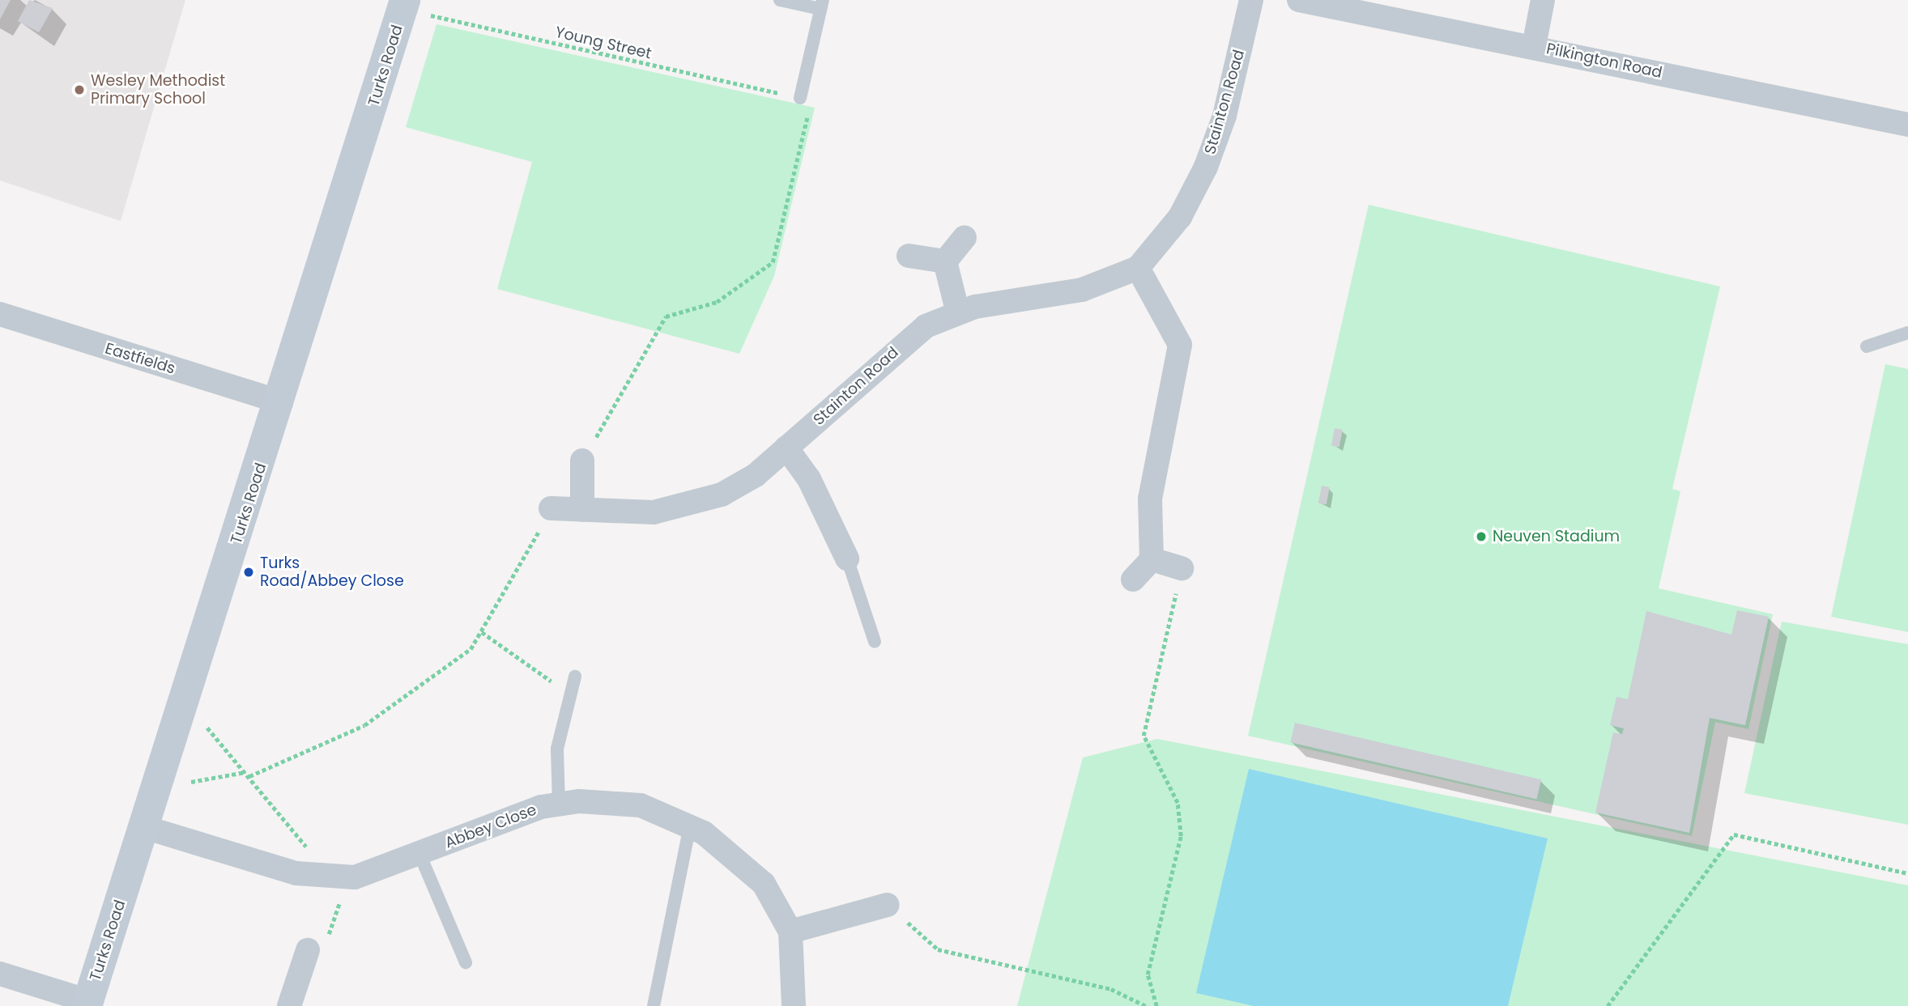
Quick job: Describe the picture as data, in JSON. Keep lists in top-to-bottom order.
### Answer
{
  "streets": {
    "street": [
      "Pilkington Road",
      "Turks Road",
      "Stainton Road",
      "Eastfields",
      "Abbey Close"
    ],
    "path": ["Young Street"]
  },
  "crossings": [
    ["Young Street", "Turks Road"],
    ["Turks Road", "Eastfields"]
  ],
  "places": ["Wesley Methodist Primary School", "Neuven Stadium", "Turks Road/Abbey Close"]
}
